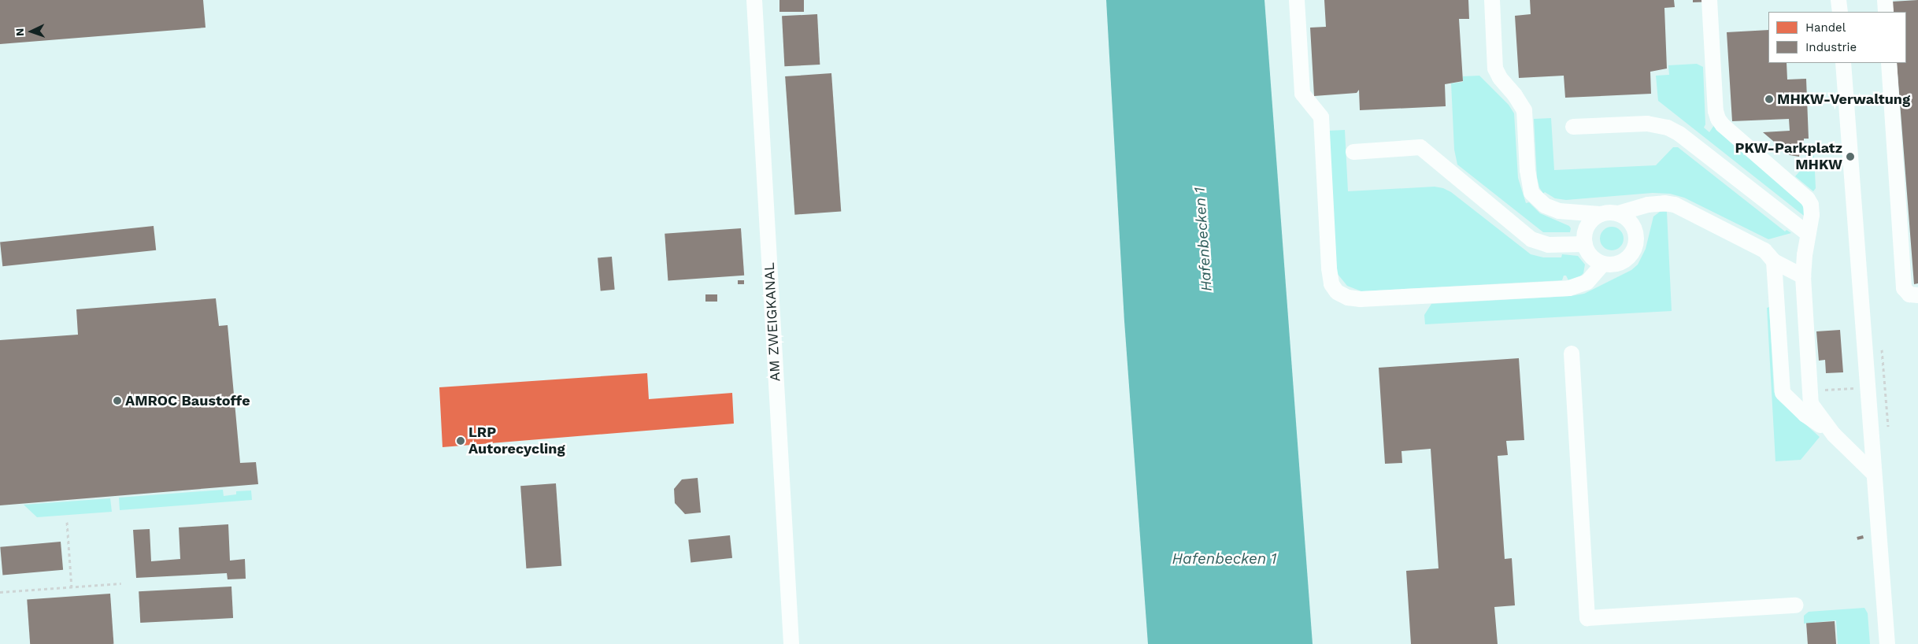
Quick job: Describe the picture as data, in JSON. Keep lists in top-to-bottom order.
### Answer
{
  "streets": {
    "street": ["AM ZWEIGKANAL"]
  },
  "water": ["Hafenbecken 1"],
  "places": [
    "MHKW-Verwaltung",
    "PKW-Parkplatz MHKW",
    "AMROC Baustoffe",
    "LRP Autorecycling"
  ],
  "legend": ["Handel", "Industrie"],
  "north": "left"
}
